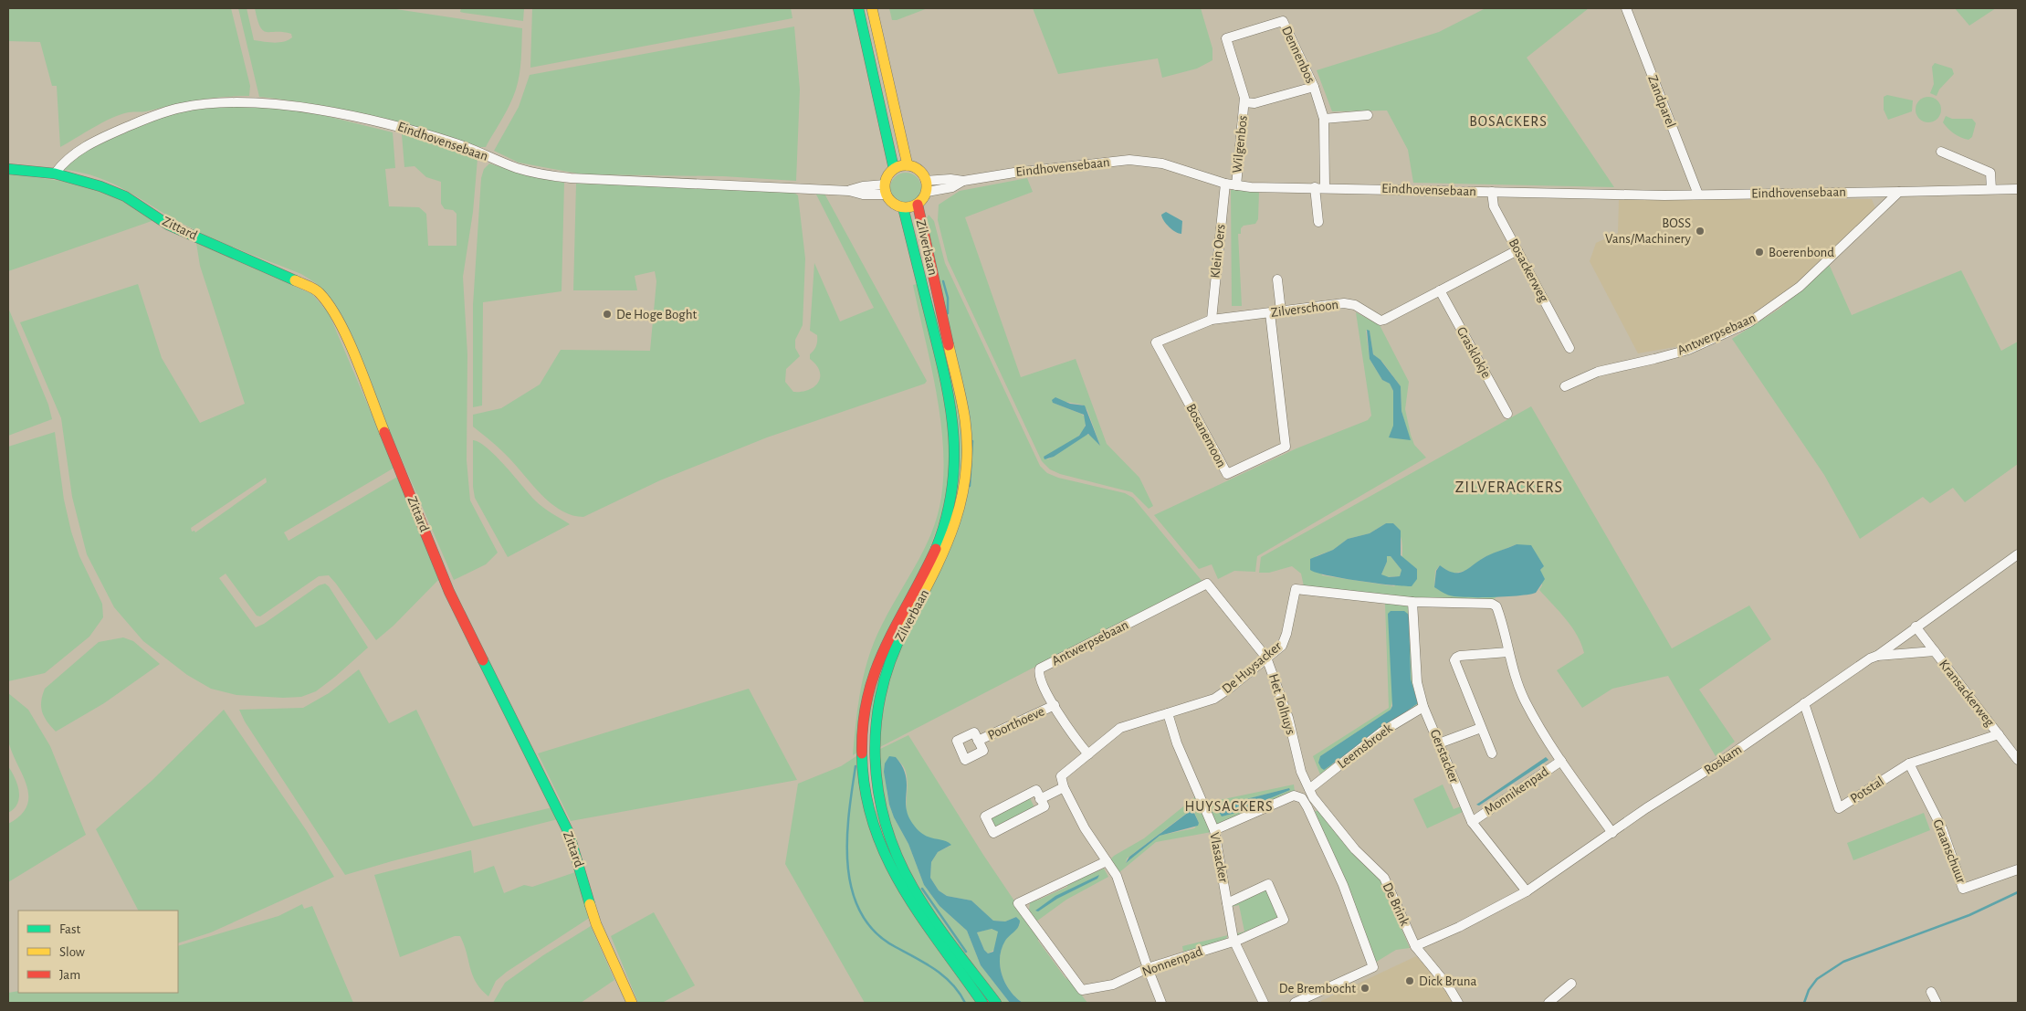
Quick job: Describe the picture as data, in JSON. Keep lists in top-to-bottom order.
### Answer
{
  "streets": {
    "main road": ["Zittard", "Zilverbaan"],
    "street": [
      "Dennenbos",
      "Zandparel",
      "Eindhovensebaan",
      "Wilgenbos",
      "Klein Oers",
      "Bosackerweg",
      "Zilverschoon",
      "Antwerpsebaan",
      "Grasklokje",
      "Bosanemoon",
      "De Huysacker",
      "Kransackerweg",
      "Het Tolhuys",
      "Poorthoeve",
      "Leemsbroek",
      "Gerstacker",
      "Roskam",
      "Potstal",
      "Monnikenpad",
      "Graanschuur",
      "Vlasacker",
      "De Brink",
      "Nonnenpad"
    ]
  },
  "crossings": [
    ["Dennenbos", "Eindhovensebaan"],
    ["Dennenbos", "Wilgenbos"],
    ["Zandparel", "Eindhovensebaan"],
    ["Eindhovensebaan", "Wilgenbos"],
    ["Eindhovensebaan", "Zittard"],
    ["Eindhovensebaan", "Zilverbaan"],
    ["Eindhovensebaan", "Klein Oers"],
    ["Eindhovensebaan", "Bosackerweg"],
    ["Eindhovensebaan", "Antwerpsebaan"],
    ["Klein Oers", "Zilverschoon"],
    ["Bosackerweg", "Zilverschoon"],
    ["Zilverschoon", "Grasklokje"],
    ["Zilverschoon", "Bosanemoon"],
    ["Antwerpsebaan", "De Huysacker"],
    ["Antwerpsebaan", "Het Tolhuys"],
    ["Antwerpsebaan", "Poorthoeve"],
    ["De Huysacker", "Het Tolhuys"],
    ["De Huysacker", "Gerstacker"],
    ["De Huysacker", "Roskam"],
    ["De Huysacker", "Monnikenpad"],
    ["De Huysacker", "Vlasacker"],
    ["Kransackerweg", "Roskam"],
    ["Kransackerweg", "Potstal"],
    ["Het Tolhuys", "Leemsbroek"],
    ["Het Tolhuys", "De Brink"],
    ["Leemsbroek", "Gerstacker"],
    ["Leemsbroek", "De Brink"],
    ["Gerstacker", "Roskam"],
    ["Gerstacker", "Monnikenpad"],
    ["Roskam", "Potstal"],
    ["Roskam", "De Brink"],
    ["Potstal", "Graanschuur"],
    ["Vlasacker", "Nonnenpad"]
  ],
  "districts": ["BOSACKERS", "ZILVERACKERS", "HUYSACKERS"],
  "places": [
    "BOSS Vans/Machinery",
    "Boerenbond",
    "De Hoge Boght",
    "Dick Bruna",
    "De Brembocht"
  ],
  "legend": ["Fast", "Slow", "Jam"]
}
